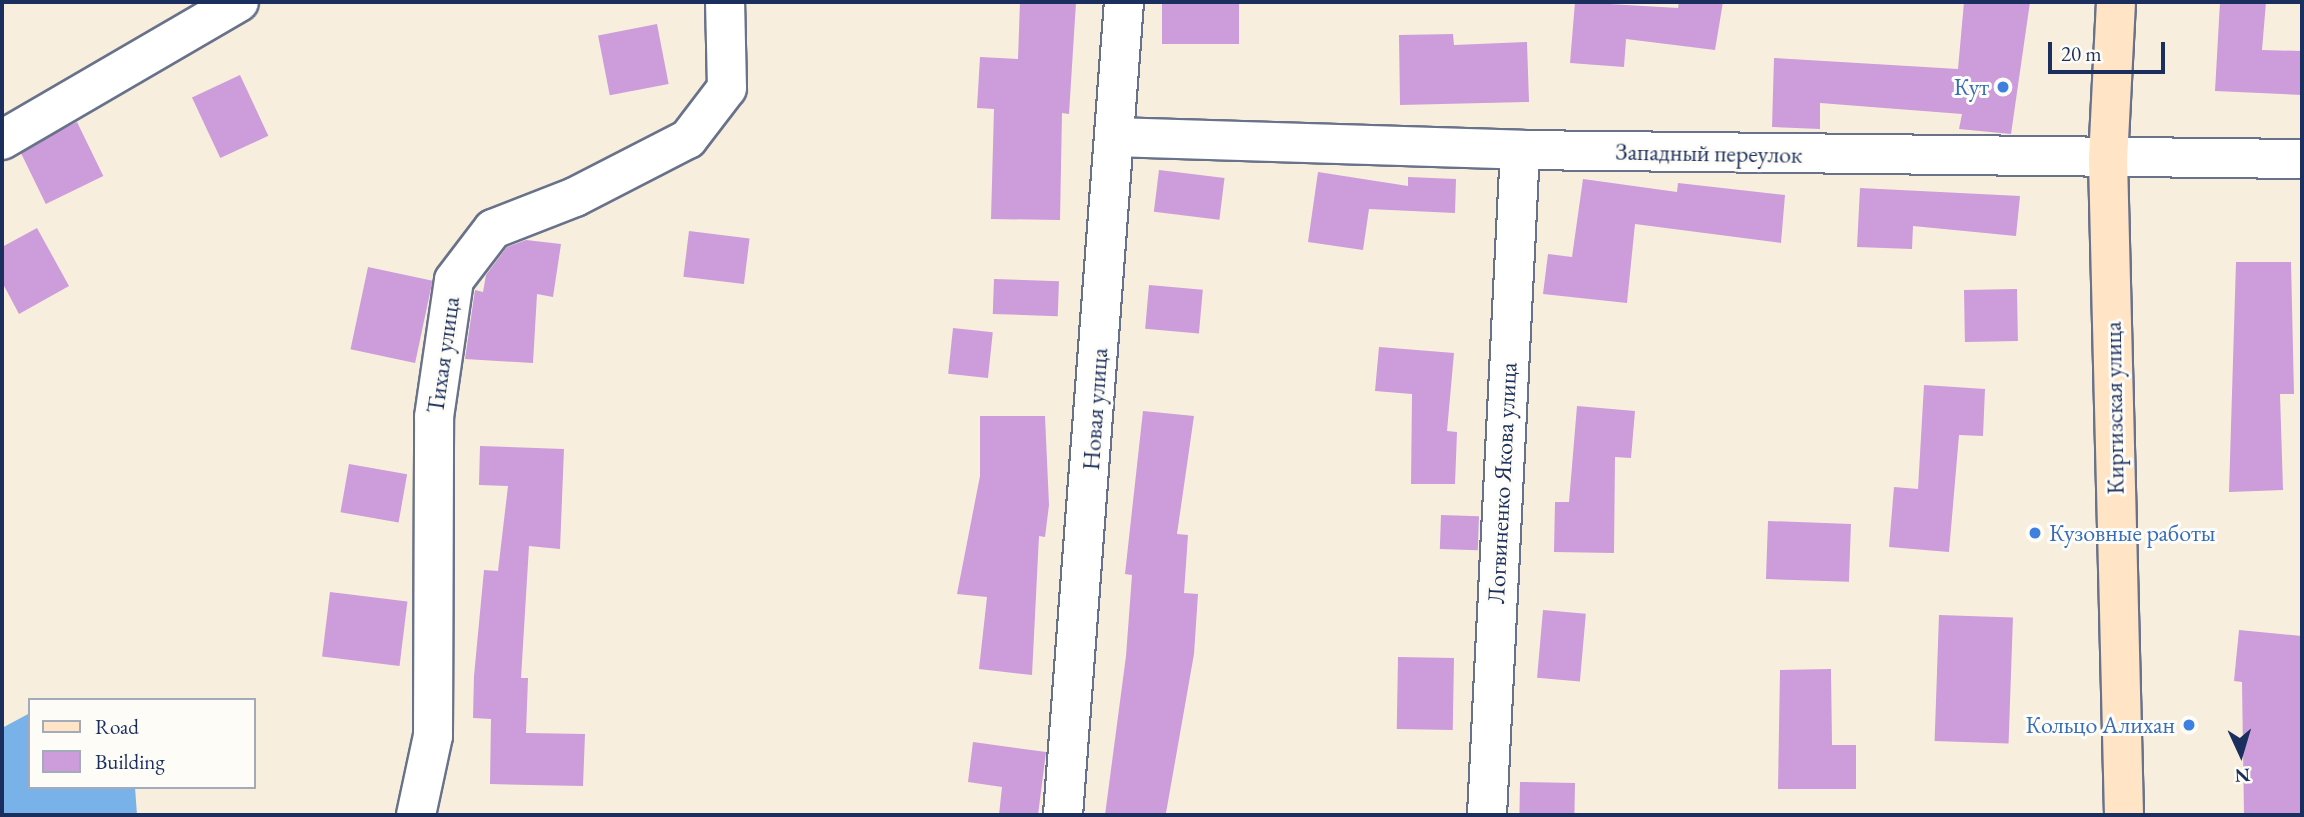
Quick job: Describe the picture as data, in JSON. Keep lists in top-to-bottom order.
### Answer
{
  "streets": {
    "main road": ["Киргизская улица"],
    "street": [
      "Западный переулок",
      "Тихая улица",
      "Новая улица",
      "Логвиненко Якова улица"
    ]
  },
  "crossings": [
    ["Западный переулок", "Киргизская улица"],
    ["Западный переулок", "Новая улица"],
    ["Западный переулок", "Логвиненко Якова улица"]
  ],
  "places": ["Кут", "Кузовные работы", "Кольцо Алихан"],
  "legend": ["Road", "Building"],
  "scale_bar": "20 m",
  "north": "bottom"
}
